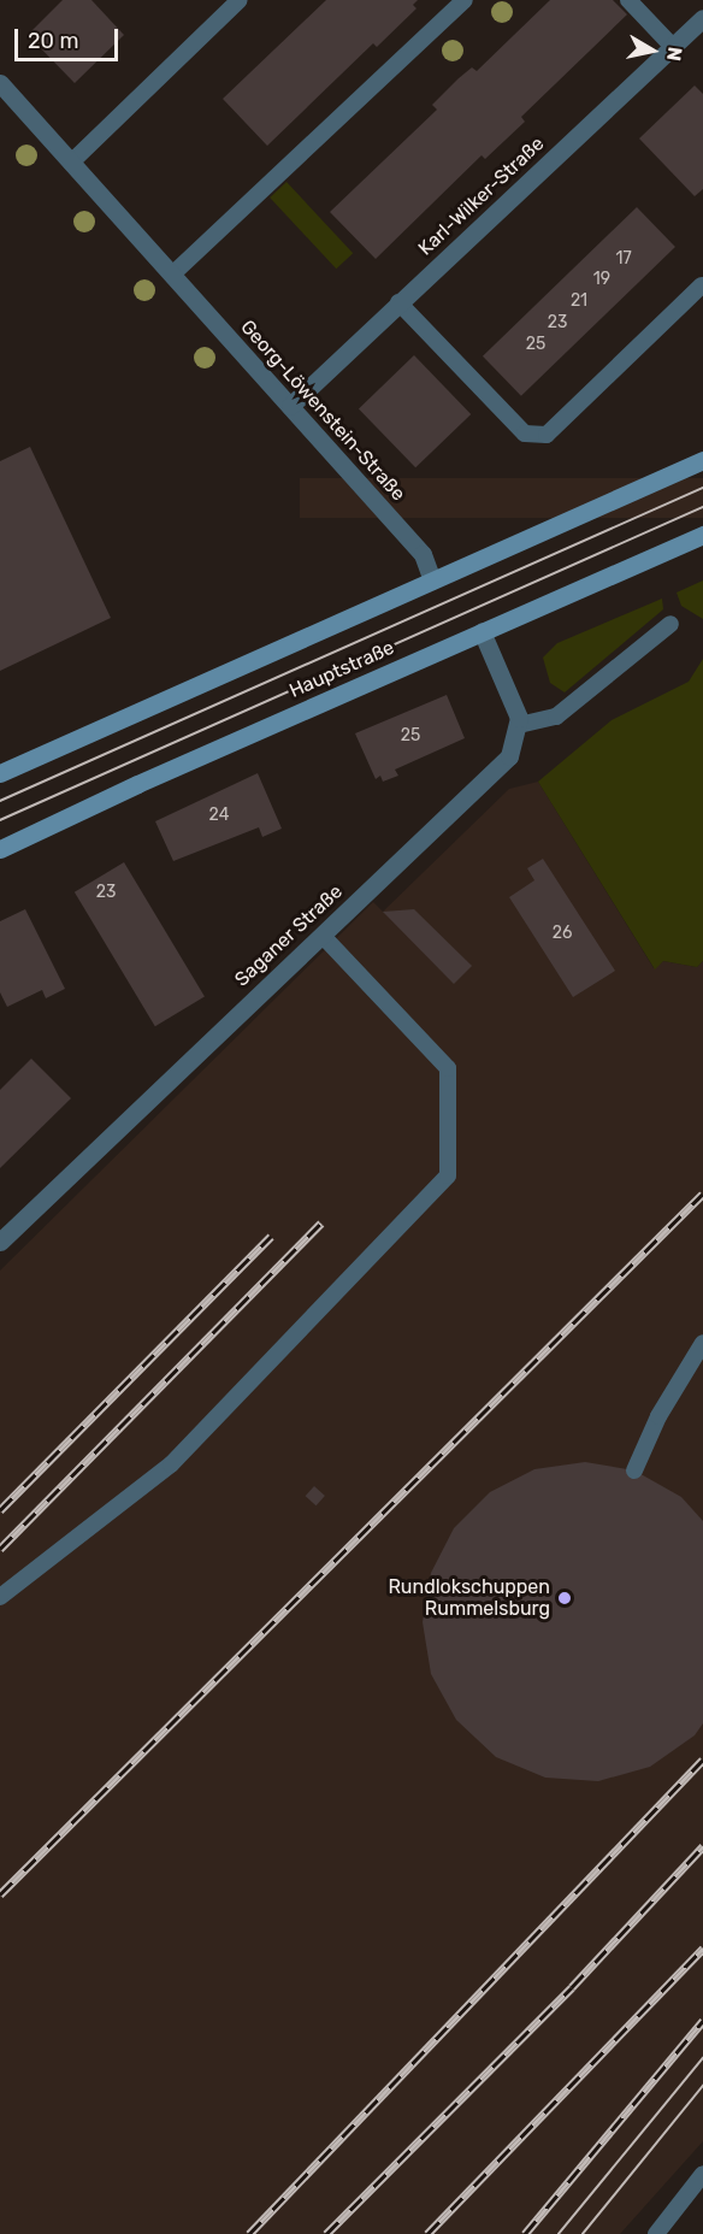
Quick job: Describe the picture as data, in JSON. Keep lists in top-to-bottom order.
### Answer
{
  "streets": {
    "main road": ["Hauptstraße"],
    "street": ["Karl-Wilker-Straße", "Georg-Löwenstein-Straße", "Saganer Straße"]
  },
  "crossings": [
    ["Karl-Wilker-Straße", "Georg-Löwenstein-Straße"]
  ],
  "places": ["Rundlokschuppen Rummelsburg"],
  "house_numbers": [
    "17",
    "19",
    "21",
    "23",
    "25",
    "25",
    "24",
    "23",
    "26"
  ],
  "scale_bar": "20 m",
  "north": "right"
}
